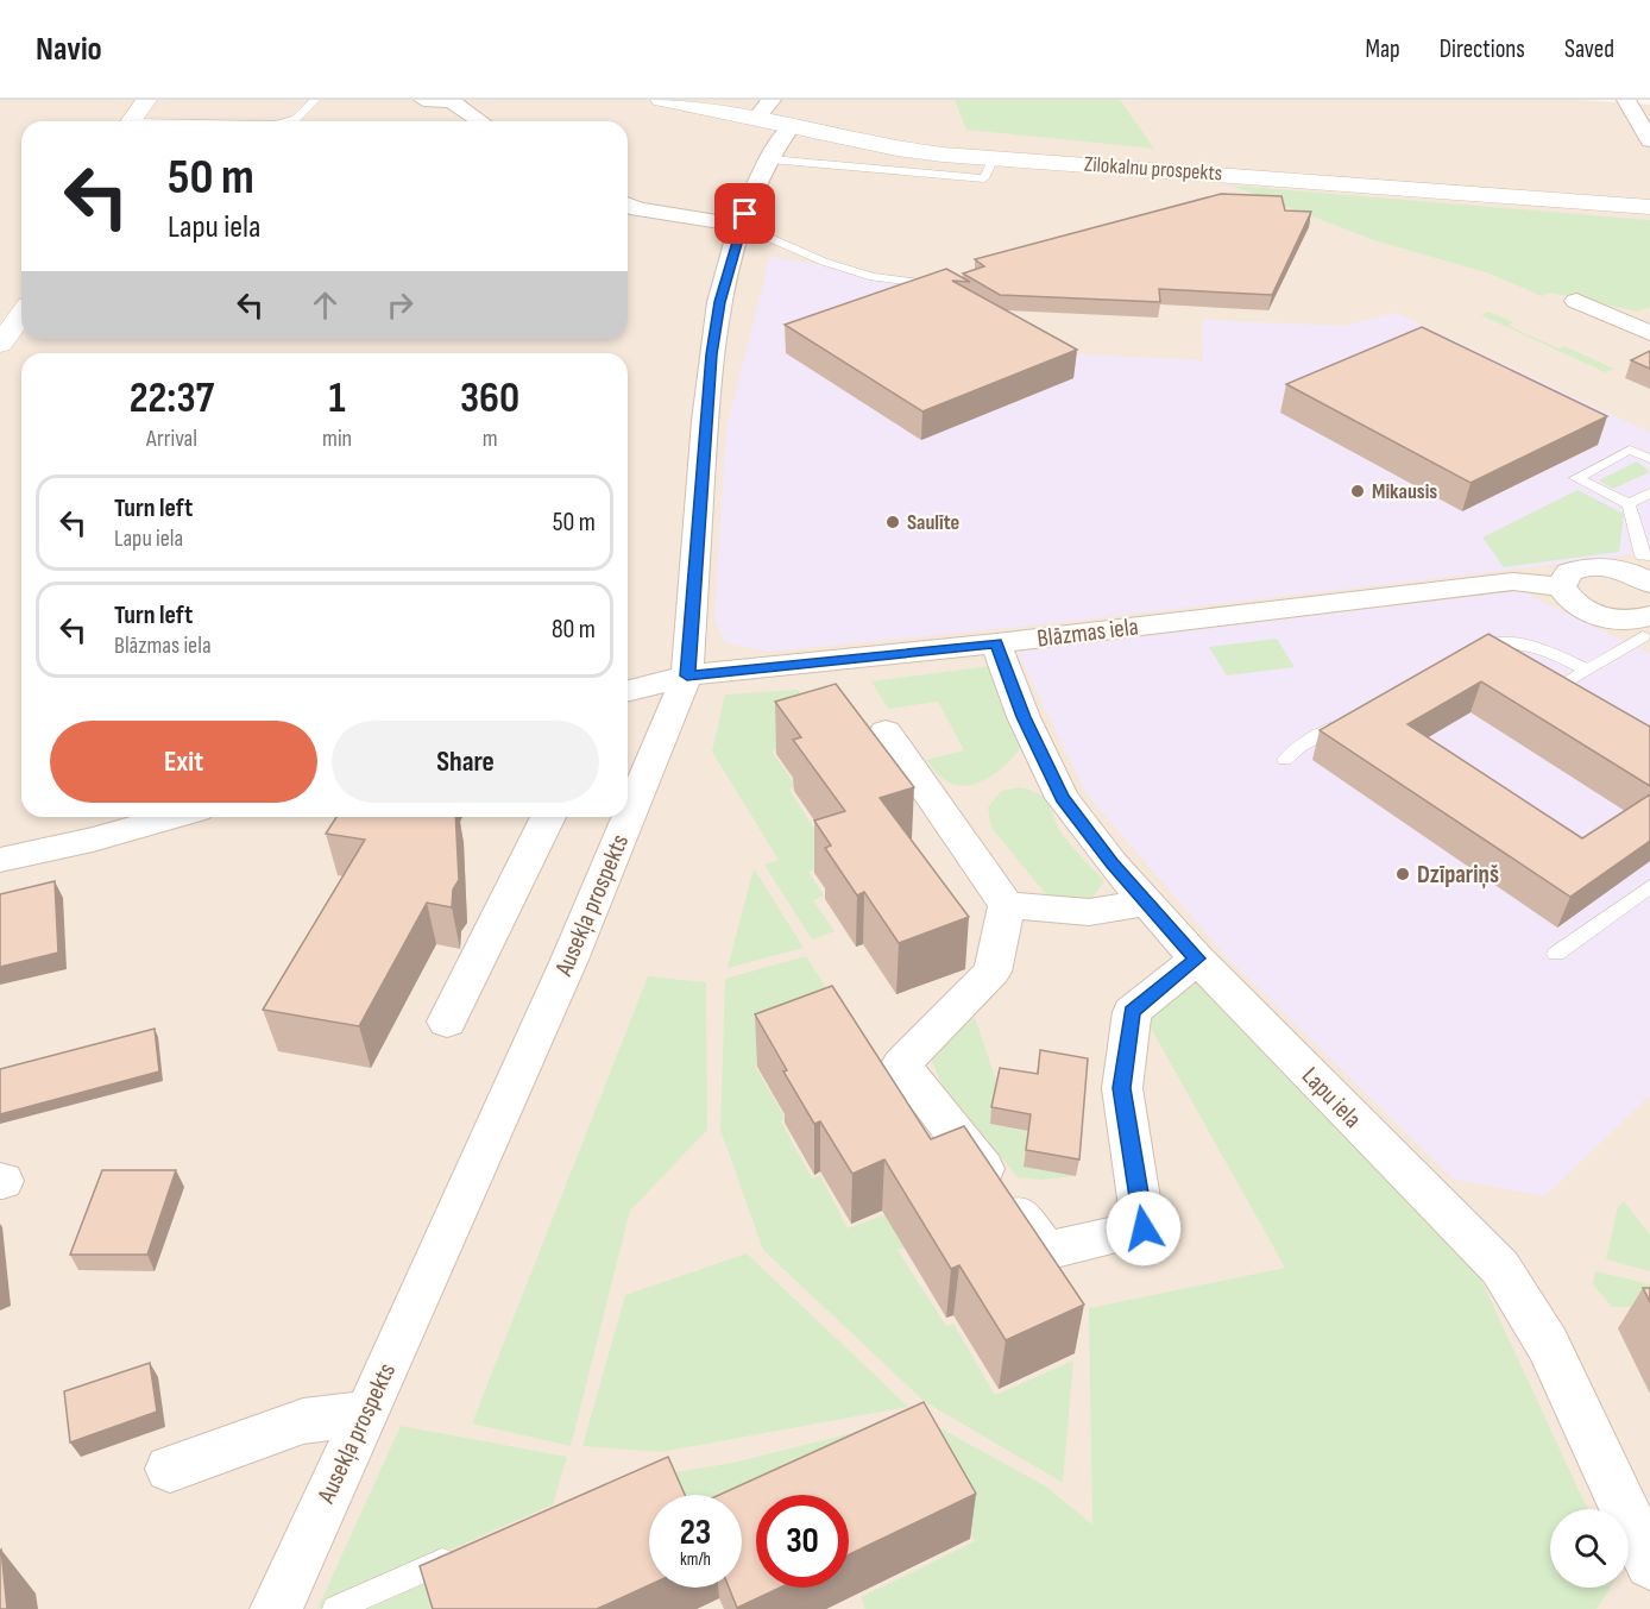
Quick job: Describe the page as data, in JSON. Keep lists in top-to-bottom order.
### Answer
{
  "streets": {
    "main road": ["Zilokalnu prospekts"],
    "street": ["Blāzmas iela", "Ausekļa prospekts", "Lapu iela"]
  },
  "crossings": [
    ["Zilokalnu prospekts", "Ausekļa prospekts"],
    ["Blāzmas iela", "Ausekļa prospekts"],
    ["Blāzmas iela", "Lapu iela"]
  ],
  "places": ["Mikausis", "Saulīte", "Dzīpariņš"],
  "page": {
    "header": "Navio",
    "nav": ["Map", "Directions", "Saved"],
    "turn": ["50 m", "Lapu iela"],
    "eta": [
      "22:37",
      "Arrival",
      "1",
      "min",
      "360",
      "m"
    ],
    "list": [
      {
        "name": "Turn left",
        "note": "Lapu iela",
        "value": "50 m"
      },
      {
        "name": "Turn left",
        "note": "Blāzmas iela",
        "value": "80 m"
      }
    ],
    "buttons": ["Exit", "Share"],
    "speed": "23 km/h",
    "limit": "30"
  }
}
